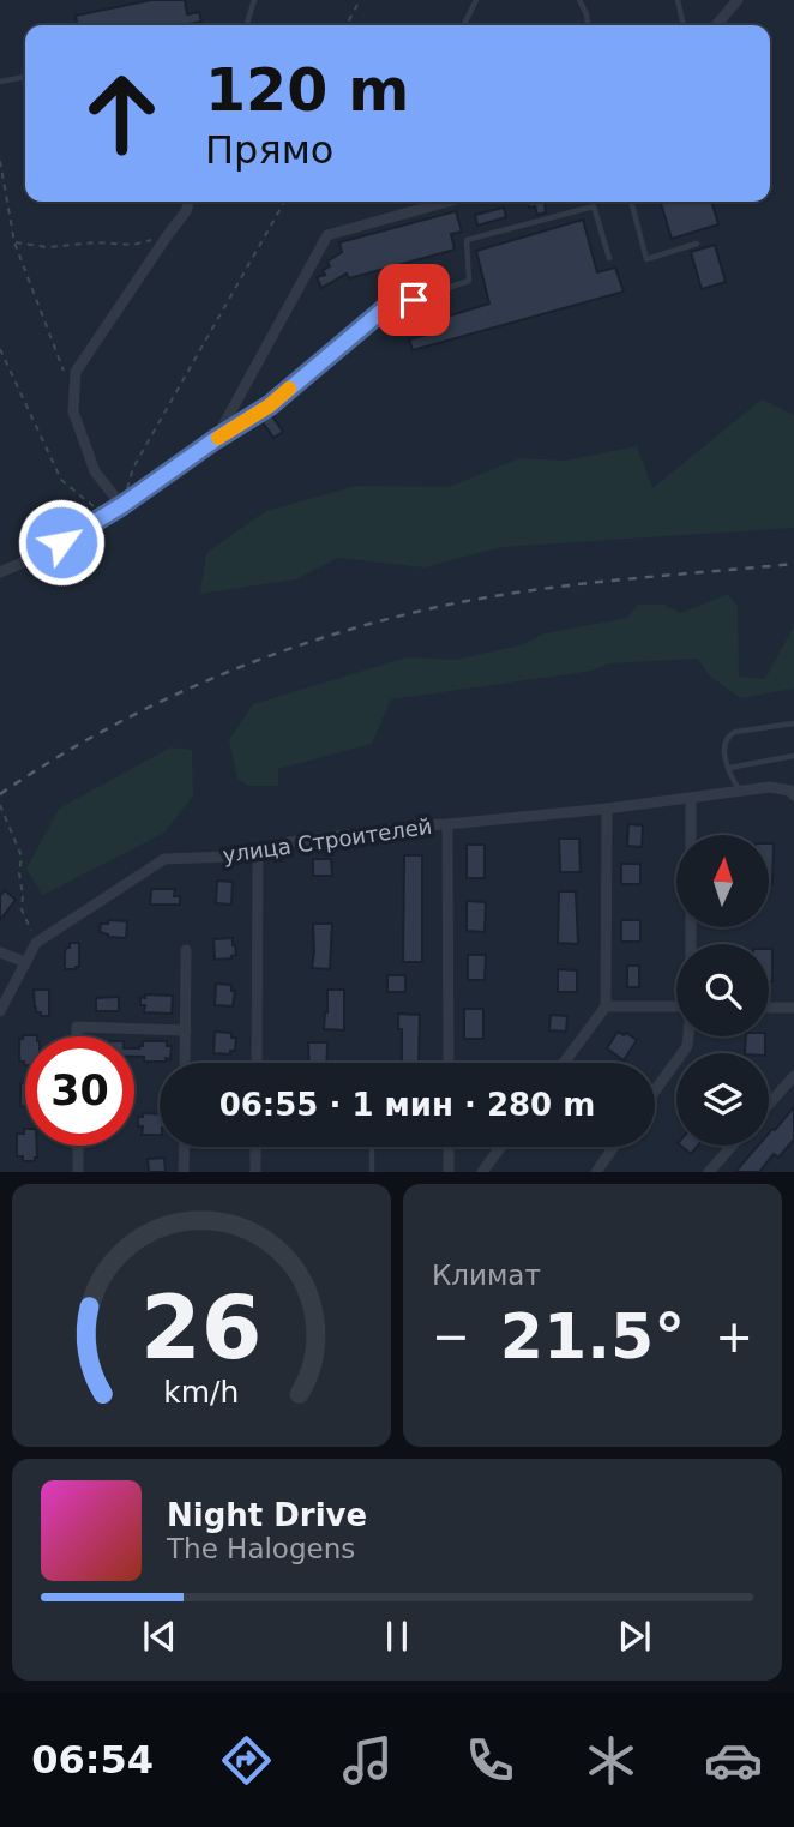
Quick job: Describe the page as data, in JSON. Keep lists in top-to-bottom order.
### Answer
{
  "streets": {
    "street": ["улица Строителей"]
  },
  "north": "top",
  "page": {
    "turn": ["120 m", "Прямо"],
    "limit": "30",
    "trip": "06:55 · 1 мин · 280 m",
    "tile": "Климат",
    "heat": ["−", "21.5°", "+"],
    "song": ["Night Drive", "The Halogens"],
    "tabs": "06:54",
    "gauge": ["26", "km/h"]
  }
}
